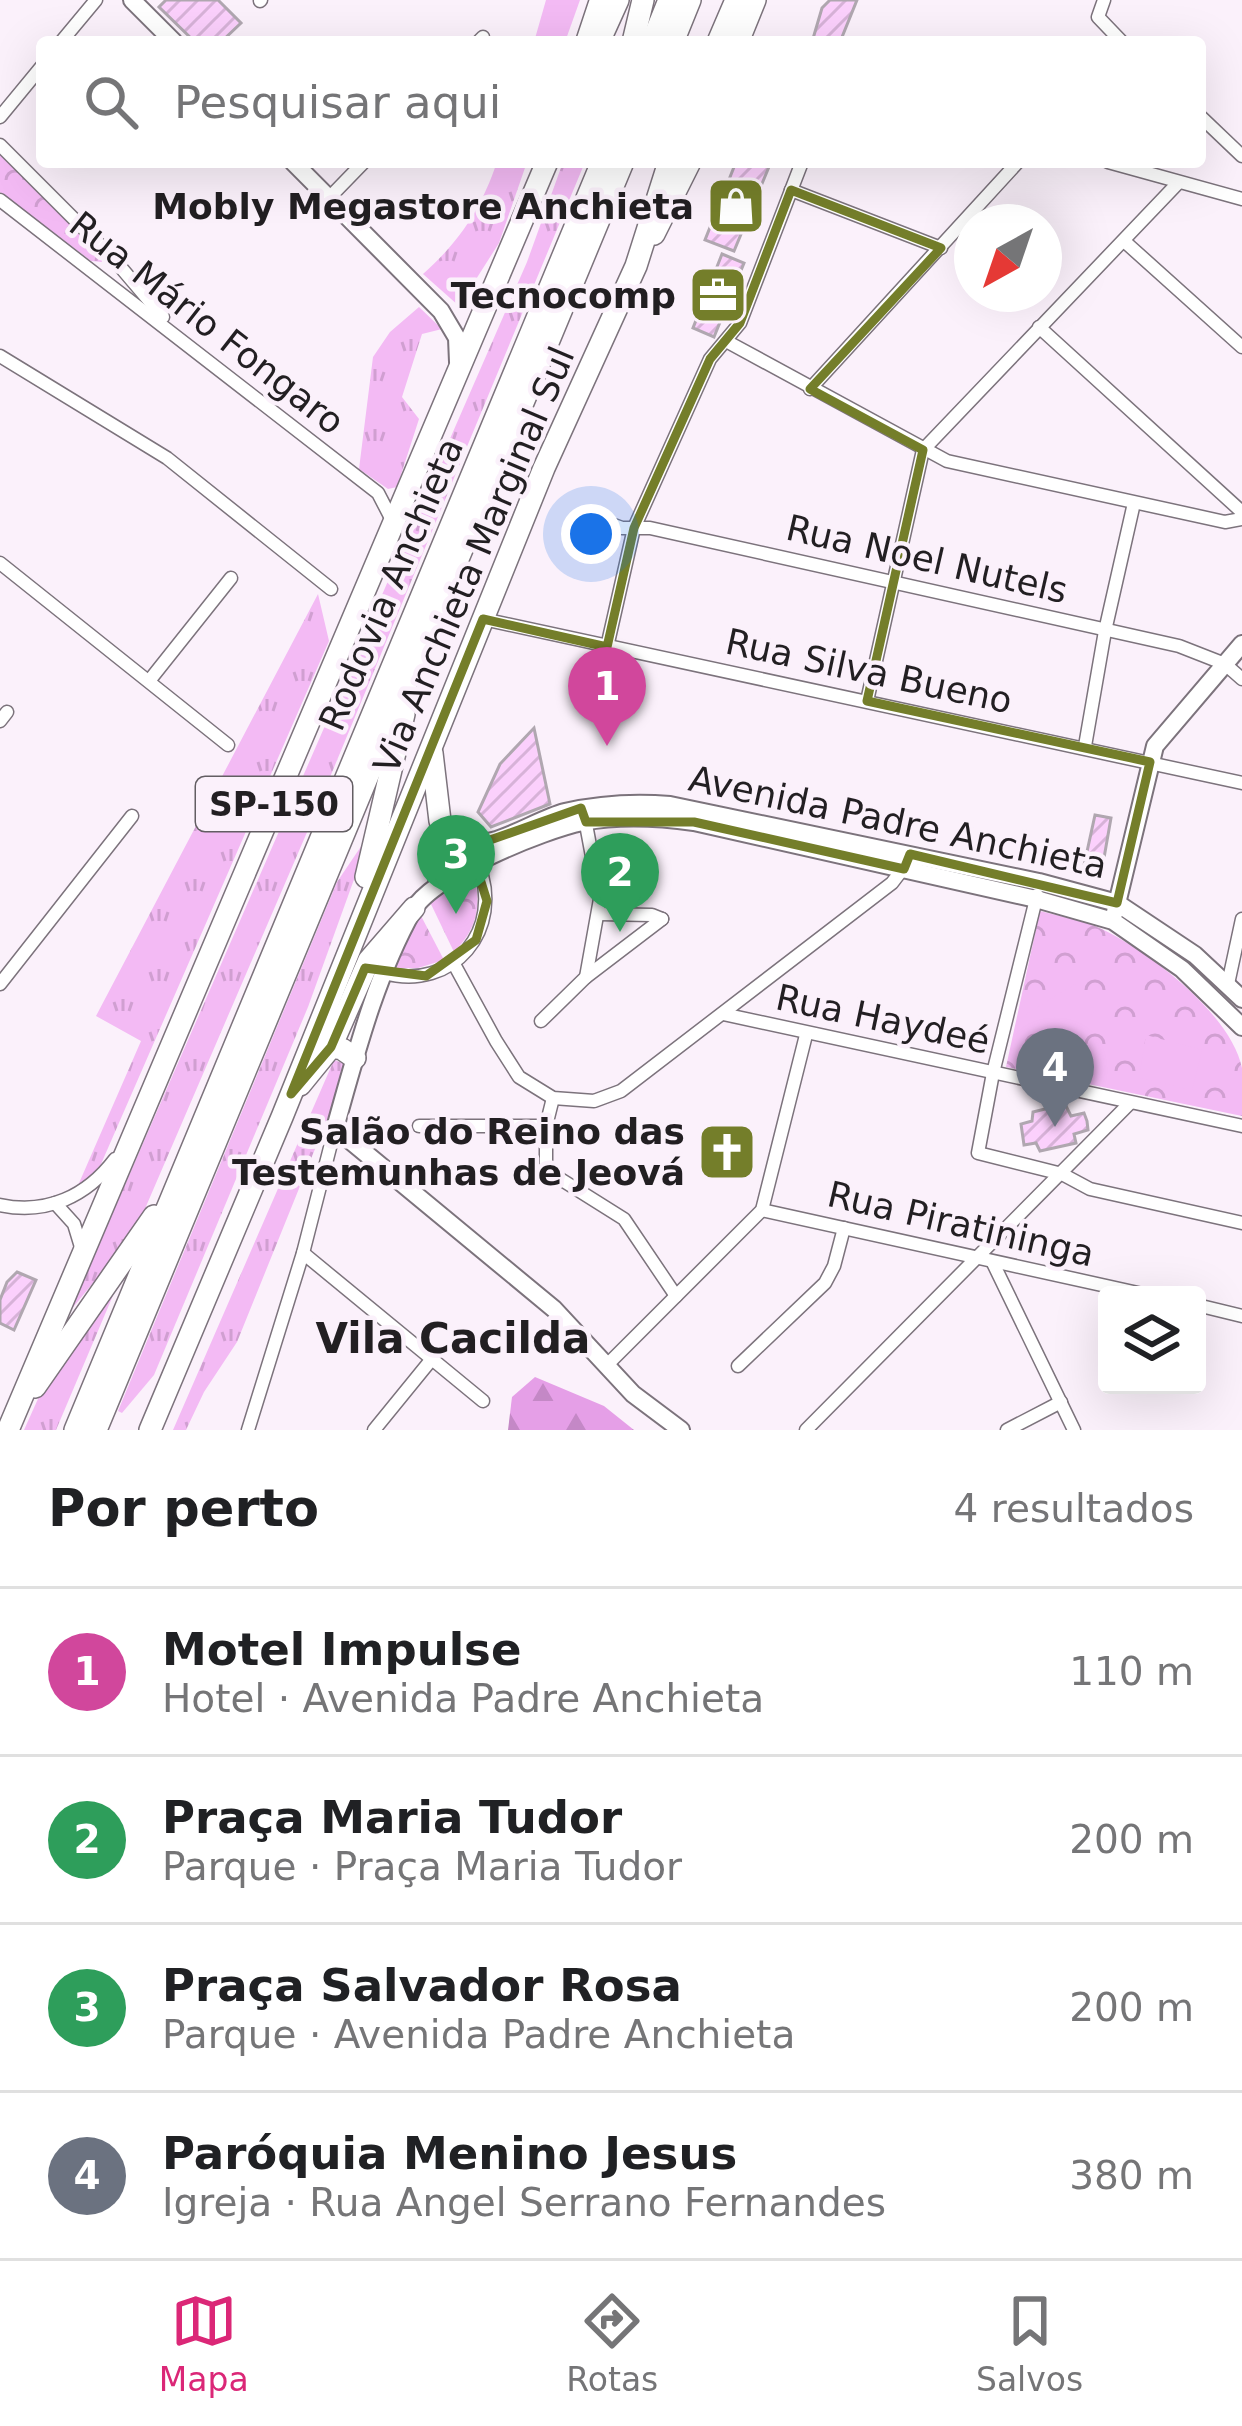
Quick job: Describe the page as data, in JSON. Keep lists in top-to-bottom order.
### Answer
{
  "streets": {
    "highway": ["Via Anchieta Marginal Sul", "Rodovia Anchieta", "SP-150"],
    "street": [
      "Rua Mário Fongaro",
      "Rua Noel Nutels",
      "Rua Silva Bueno",
      "Avenida Padre Anchieta",
      "Rua Haydeé",
      "Rua Piratininga"
    ]
  },
  "crossings": [
    ["Via Anchieta Marginal Sul", "Rua Silva Bueno"]
  ],
  "districts": ["Vila Cacilda"],
  "places": {
    "shop": ["Mobly Megastore Anchieta"],
    "office": ["Tecnocomp"],
    "church": ["Salão do Reino das Testemunhas de Jeová"]
  },
  "north": "bottom left",
  "page": {
    "search": "Pesquisar aqui",
    "pins": [
      "1",
      "3",
      "2",
      "4"
    ],
    "heading": ["Por perto", "4 resultados"],
    "list": [
      {
        "mark": "1",
        "name": "Motel Impulse",
        "note": "Hotel · Avenida Padre Anchieta",
        "value": "110 m"
      },
      {
        "mark": "2",
        "name": "Praça Maria Tudor",
        "note": "Parque · Praça Maria Tudor",
        "value": "200 m"
      },
      {
        "mark": "3",
        "name": "Praça Salvador Rosa",
        "note": "Parque · Avenida Padre Anchieta",
        "value": "200 m"
      },
      {
        "mark": "4",
        "name": "Paróquia Menino Jesus",
        "note": "Igreja · Rua Angel Serrano Fernandes",
        "value": "380 m"
      }
    ],
    "nav": ["Mapa", "Rotas", "Salvos"]
  }
}
